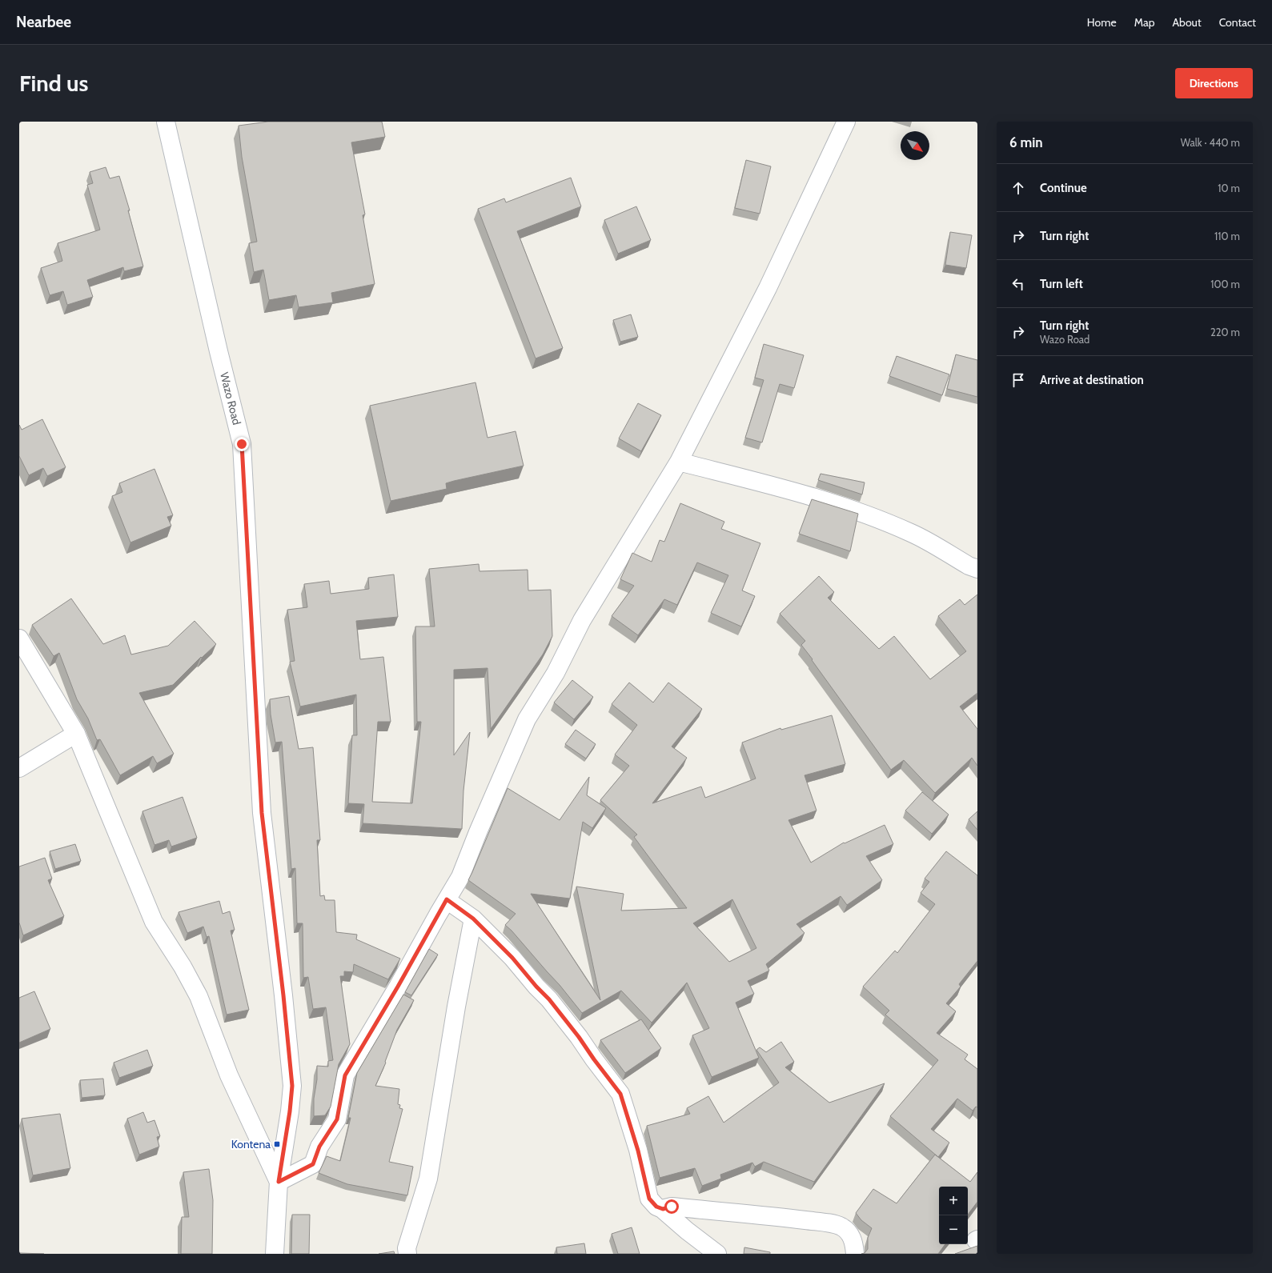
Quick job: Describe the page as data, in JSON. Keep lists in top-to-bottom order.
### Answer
{
  "streets": {
    "street": ["Wazo Road"]
  },
  "places": {
    "transit": ["Kontena"]
  },
  "north": "bottom right",
  "page": {
    "header": "Nearbee",
    "nav": [
      "Home",
      "Map",
      "About",
      "Contact"
    ],
    "buttons": "Directions",
    "title": "Find us",
    "heading": ["6 min", "Walk · 440 m"],
    "list": [
      ["Continue", "10 m"],
      ["Turn right", "110 m"],
      ["Turn left", "100 m"],
      ["Turn right", "Wazo Road", "220 m"],
      "Arrive at destination"
    ],
    "map_buttons": ["+", "−"]
  }
}
